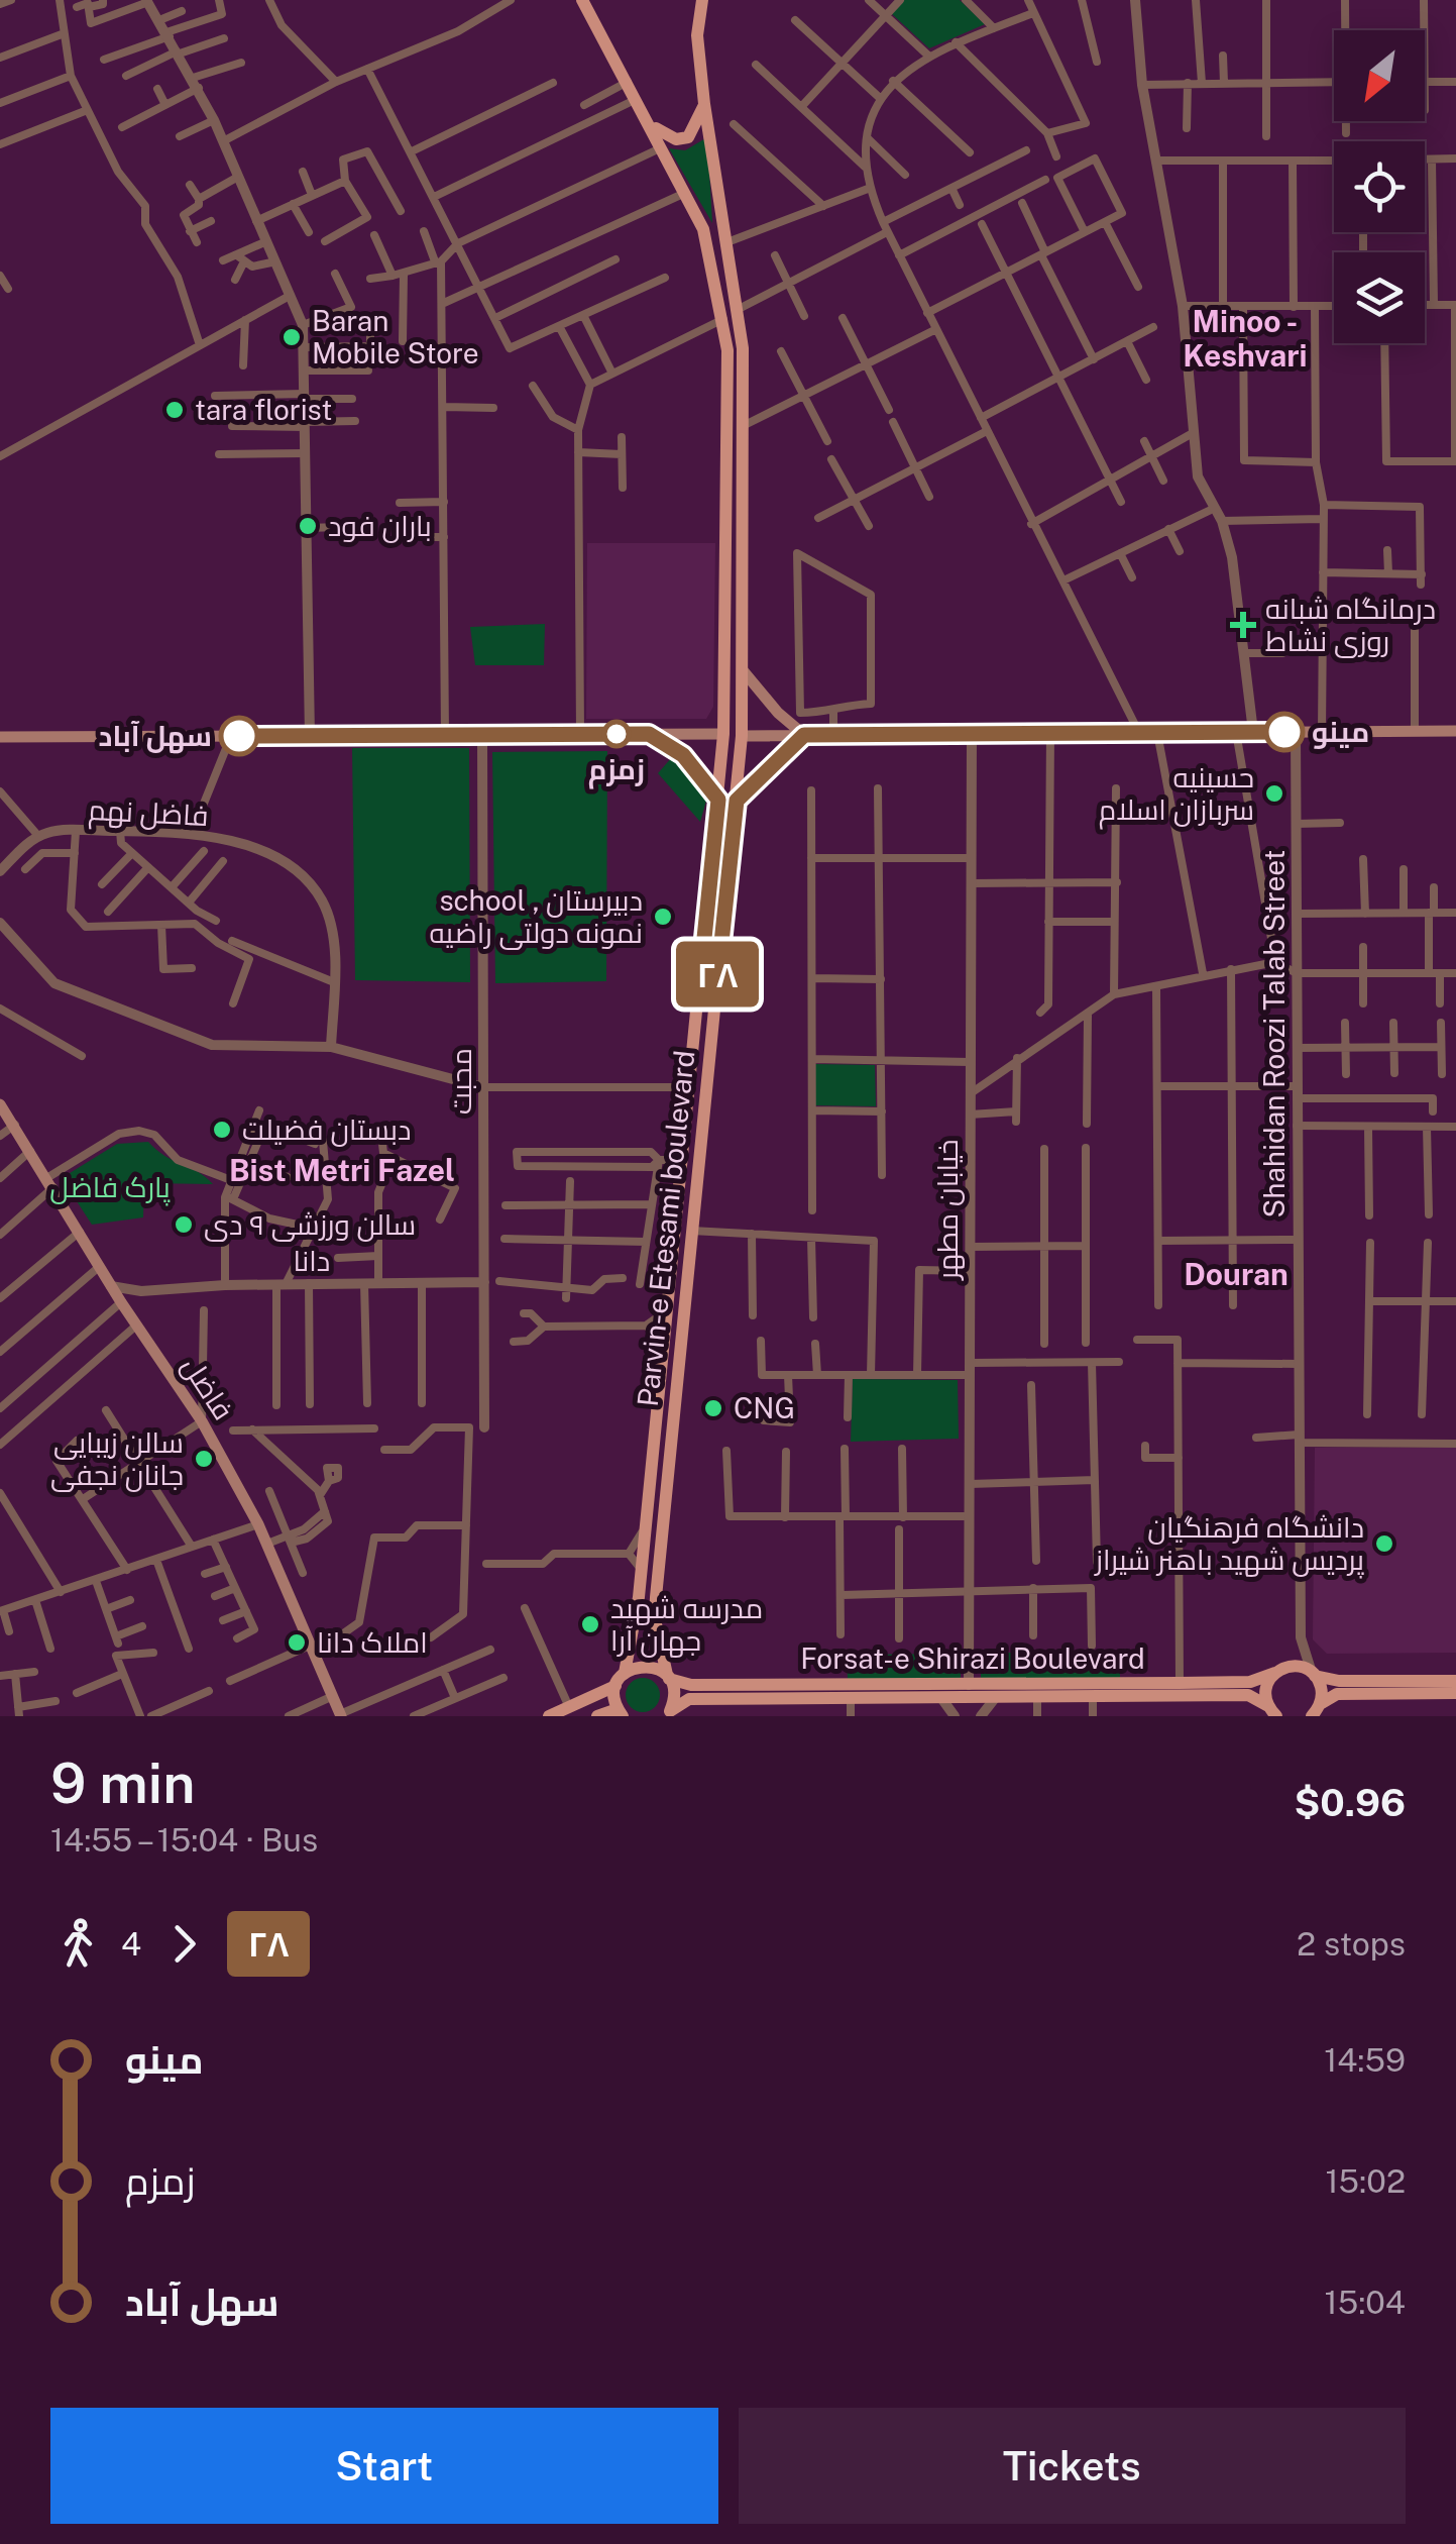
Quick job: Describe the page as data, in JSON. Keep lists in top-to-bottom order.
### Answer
{
  "streets": {
    "main road": ["Parvin-e Etesami boulevard", "فاضل", "Forsat-e Shirazi Boulevard"],
    "street": [
      "فاضل نهم",
      "Shahidan Roozi Talab Street",
      "محبت",
      "خیابان مطهر",
      "دانا"
    ]
  },
  "crossings": [
    ["محبت", "دانا"],
    ["خیابان مطهر", "Forsat-e Shirazi Boulevard"],
    ["Parvin-e Etesami boulevard", "Forsat-e Shirazi Boulevard"],
    ["دانا", "فاضل"]
  ],
  "districts": ["Minoo - Keshvari", "Bist Metri Fazel", "Douran"],
  "parks": ["پارک فاضل"],
  "places": {
    "other": [
      "Baran Mobile Store",
      "tara florist",
      "باران فود",
      "مینو",
      "زمزم",
      "سهل آباد",
      "حسینیه سربازان اسلام",
      "school , دبیرستان نمونه دولتی راضیه",
      "دبستان فضیلت",
      "سالن ورزشی ۹ دی",
      "CNG",
      "سالن زیبایی جانان نجفی",
      "دانشگاه فرهنگیان پردیس شهید باهنر شیراز",
      "مدرسه شهید جهان آرا",
      "املاک دانا"
    ],
    "health": ["درمانگاه شبانه روزی نشاط"]
  },
  "lines": ["bus line ۲۸"],
  "north": "bottom left",
  "page": {
    "on_map": "۲۸",
    "heading": ["9 min", "14:55 – 15:04 · Bus", "$0.96"],
    "legs": ["4", "۲۸", "2 stops"],
    "list": [
      {
        "name": "مینو",
        "value": "14:59"
      },
      {
        "name": "زمزم",
        "value": "15:02"
      },
      {
        "name": "سهل آباد",
        "value": "15:04"
      }
    ],
    "buttons": ["Start", "Tickets"]
  }
}
